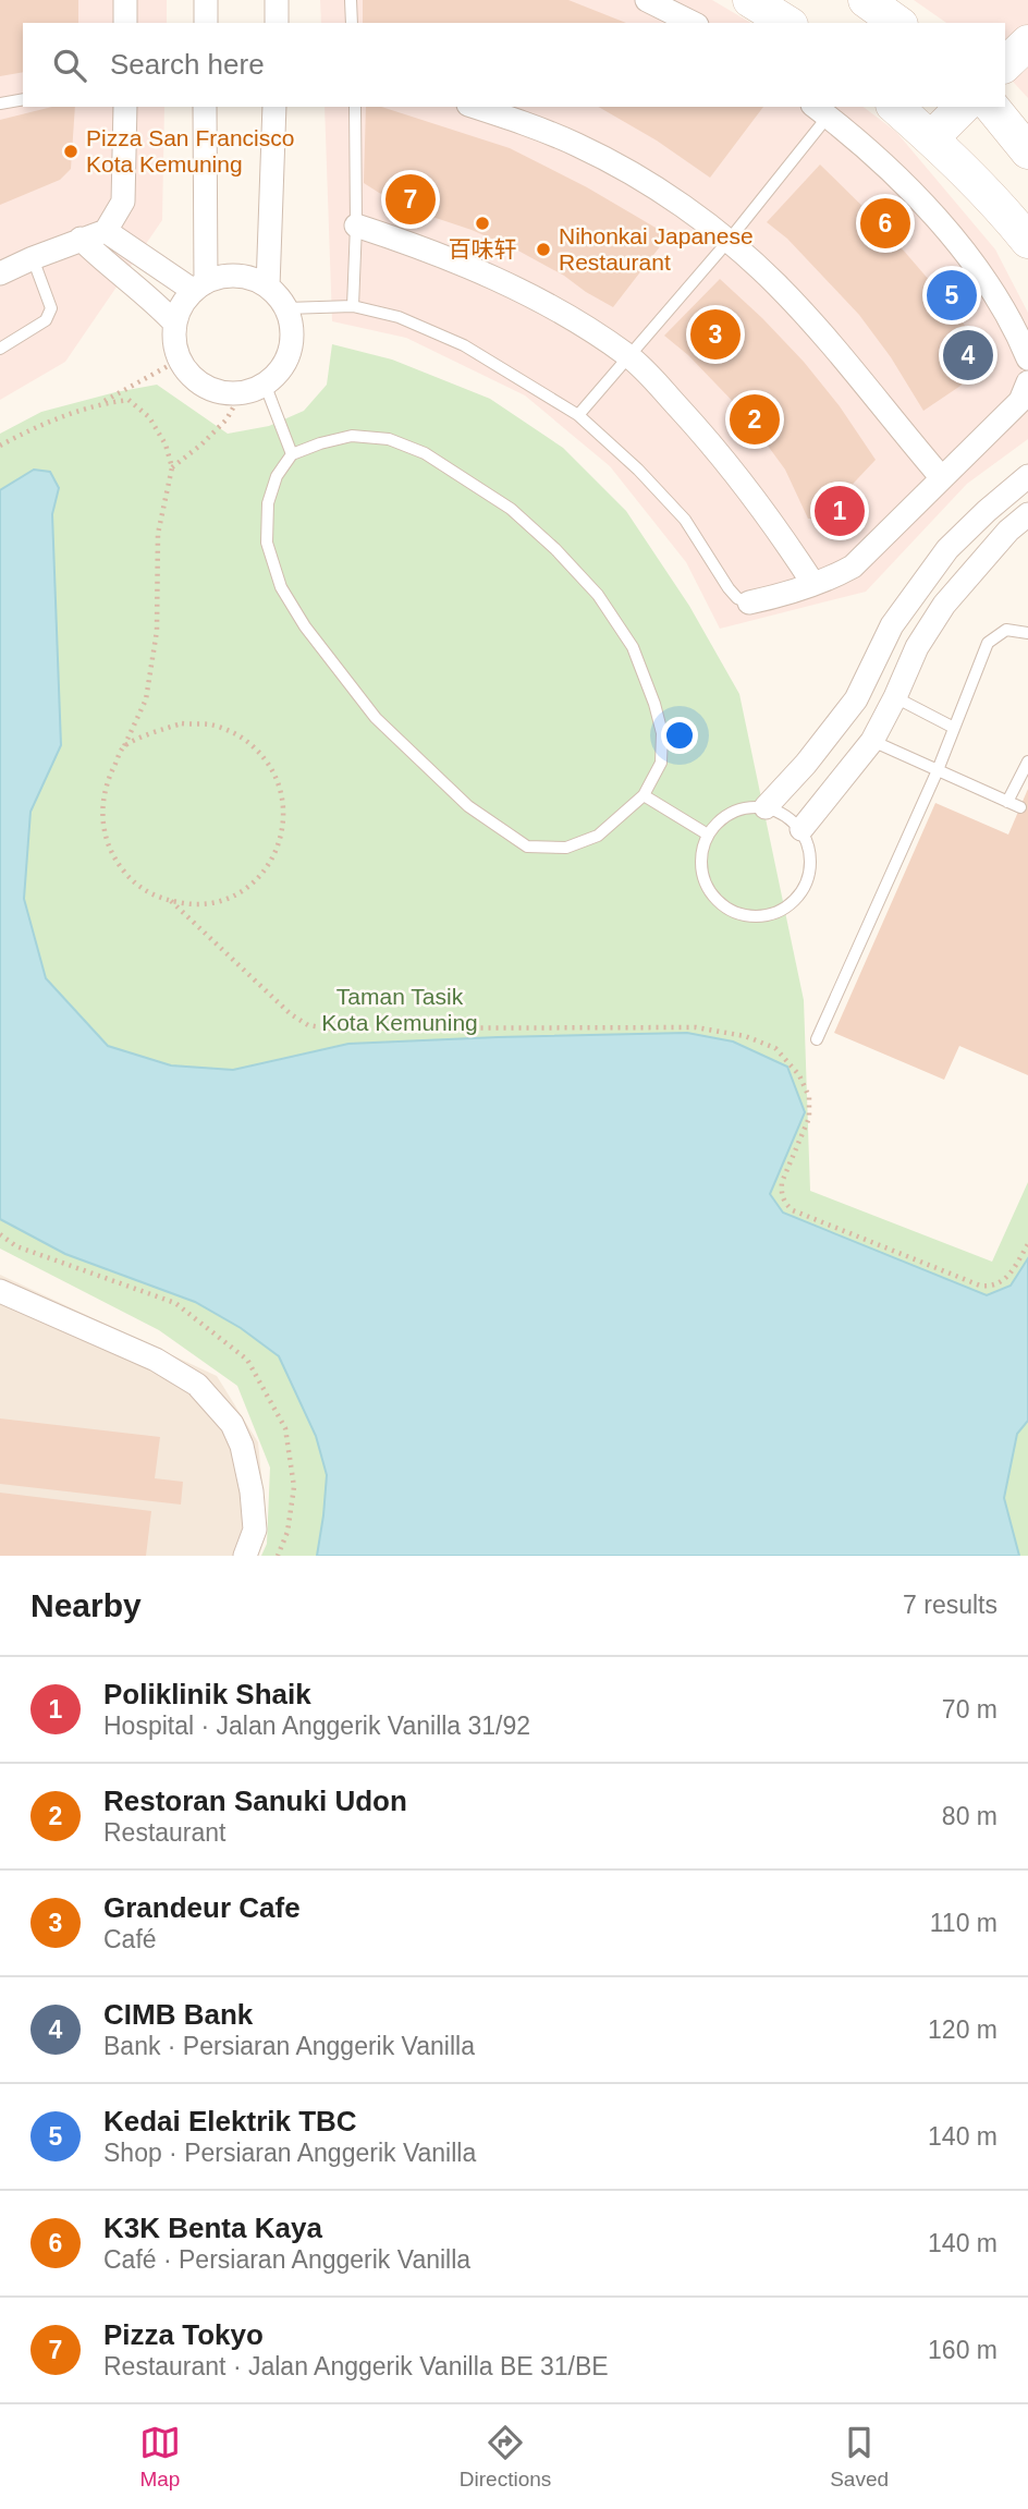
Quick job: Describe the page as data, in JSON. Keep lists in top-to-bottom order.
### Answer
{
  "parks": ["Taman Tasik Kota Kemuning"],
  "places": ["Pizza San Francisco Kota Kemuning", "百味轩", "Nihonkai Japanese Restaurant"],
  "page": {
    "search": "Search here",
    "pins": [
      "7",
      "6",
      "5",
      "3",
      "4",
      "2",
      "1"
    ],
    "heading": ["Nearby", "7 results"],
    "list": [
      {
        "mark": "1",
        "name": "Poliklinik Shaik",
        "note": "Hospital · Jalan Anggerik Vanilla 31/92",
        "value": "70 m"
      },
      {
        "mark": "2",
        "name": "Restoran Sanuki Udon",
        "note": "Restaurant",
        "value": "80 m"
      },
      {
        "mark": "3",
        "name": "Grandeur Cafe",
        "note": "Café",
        "value": "110 m"
      },
      {
        "mark": "4",
        "name": "CIMB Bank",
        "note": "Bank · Persiaran Anggerik Vanilla",
        "value": "120 m"
      },
      {
        "mark": "5",
        "name": "Kedai Elektrik TBC",
        "note": "Shop · Persiaran Anggerik Vanilla",
        "value": "140 m"
      },
      {
        "mark": "6",
        "name": "K3K Benta Kaya",
        "note": "Café · Persiaran Anggerik Vanilla",
        "value": "140 m"
      },
      {
        "mark": "7",
        "name": "Pizza Tokyo",
        "note": "Restaurant · Jalan Anggerik Vanilla BE 31/BE",
        "value": "160 m"
      }
    ],
    "nav": ["Map", "Directions", "Saved"]
  }
}
